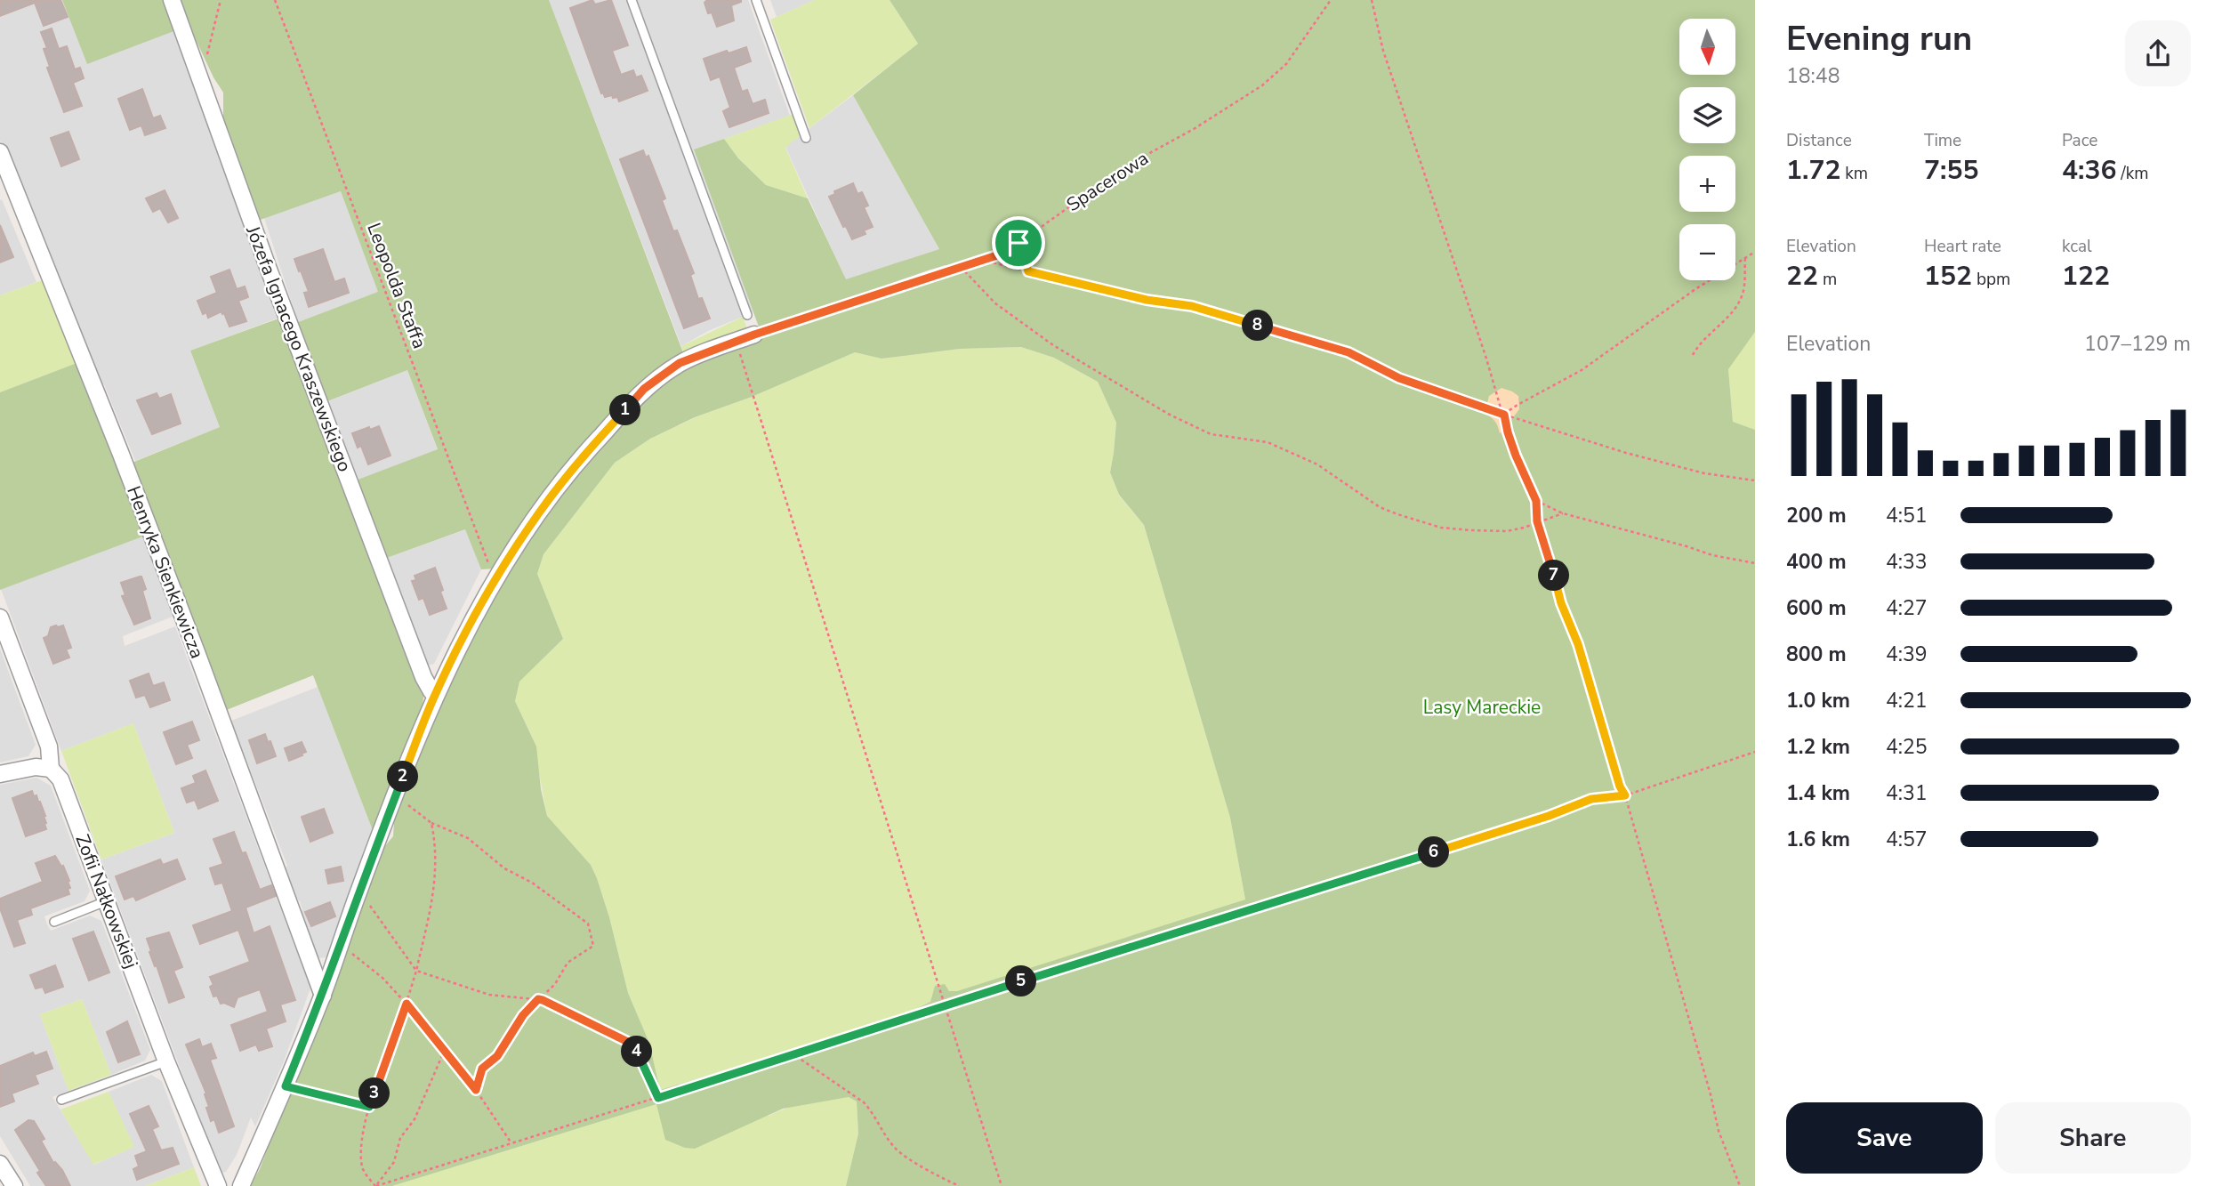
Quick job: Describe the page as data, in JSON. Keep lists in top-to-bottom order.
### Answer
{
  "streets": {
    "street": ["Józefa Ignacego Kraszewskiego", "Henryka Sienkiewicza", "Zofii Nałkowskiej"],
    "path": ["Spacerowa", "Leopolda Staffa"]
  },
  "parks": ["Lasy Mareckie"],
  "north": "bottom",
  "page": {
    "heading": ["Evening run", "18:48"],
    "map_buttons": ["+", "−"],
    "stats": [
      ["Distance", "1.72 km"],
      ["Time", "7:55"],
      ["Pace", "4:36 /km"],
      ["Elevation", "22 m"],
      ["Heart rate", "152 bpm"],
      ["kcal", "122"]
    ],
    "pins": [
      "8",
      "1",
      "7",
      "2",
      "6",
      "5",
      "4",
      "3"
    ],
    "chart": ["Elevation", "107–129 m"],
    "list": [
      {
        "name": "200 m",
        "note": "4:51"
      },
      {
        "name": "400 m",
        "note": "4:33"
      },
      {
        "name": "600 m",
        "note": "4:27"
      },
      {
        "name": "800 m",
        "note": "4:39"
      },
      {
        "name": "1.0 km",
        "note": "4:21"
      },
      {
        "name": "1.2 km",
        "note": "4:25"
      },
      {
        "name": "1.4 km",
        "note": "4:31"
      },
      {
        "name": "1.6 km",
        "note": "4:57"
      }
    ],
    "buttons": ["Save", "Share"]
  }
}
